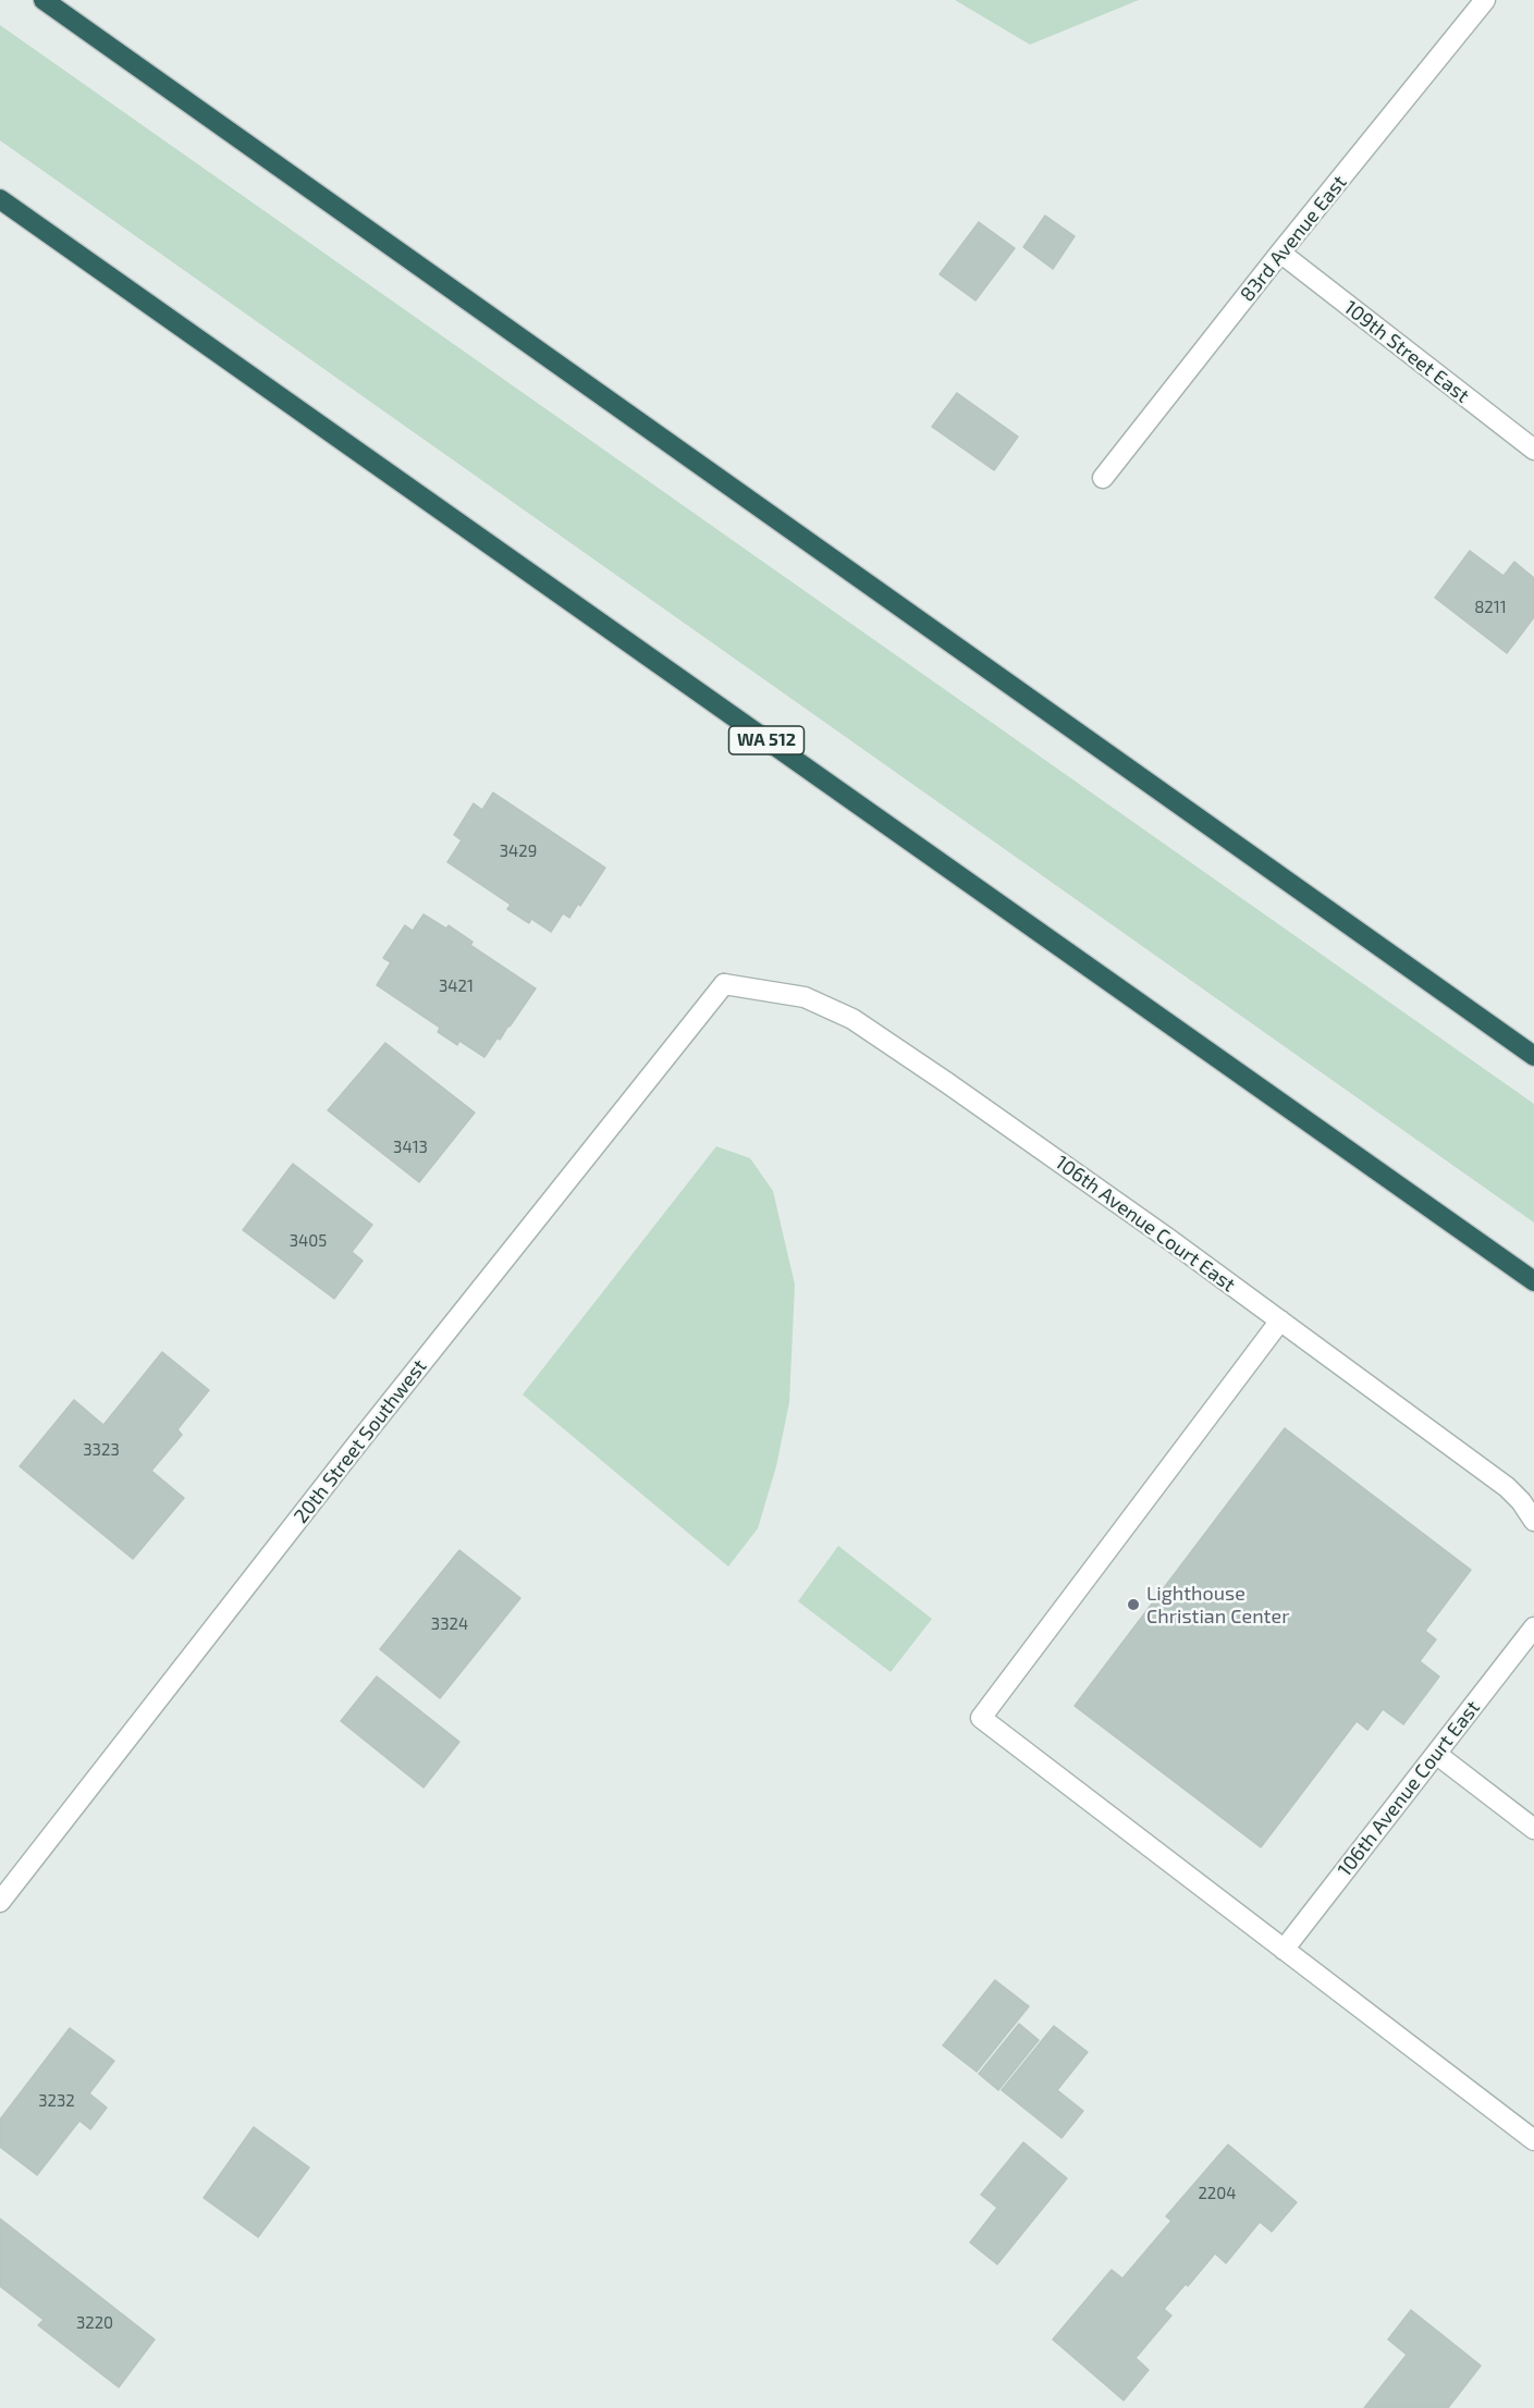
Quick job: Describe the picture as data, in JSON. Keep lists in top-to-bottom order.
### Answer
{
  "streets": {
    "highway": ["WA 512"],
    "street": [
      "83rd Avenue East",
      "109th Street East",
      "106th Avenue Court East",
      "20th Street Southwest"
    ]
  },
  "crossings": [
    ["83rd Avenue East", "109th Street East"],
    ["106th Avenue Court East", "20th Street Southwest"]
  ],
  "places": ["Lighthouse Christian Center"],
  "house_numbers": [
    "8211",
    "3429",
    "3421",
    "3413",
    "3405",
    "3323",
    "3324",
    "3232",
    "2204",
    "3220"
  ]
}
